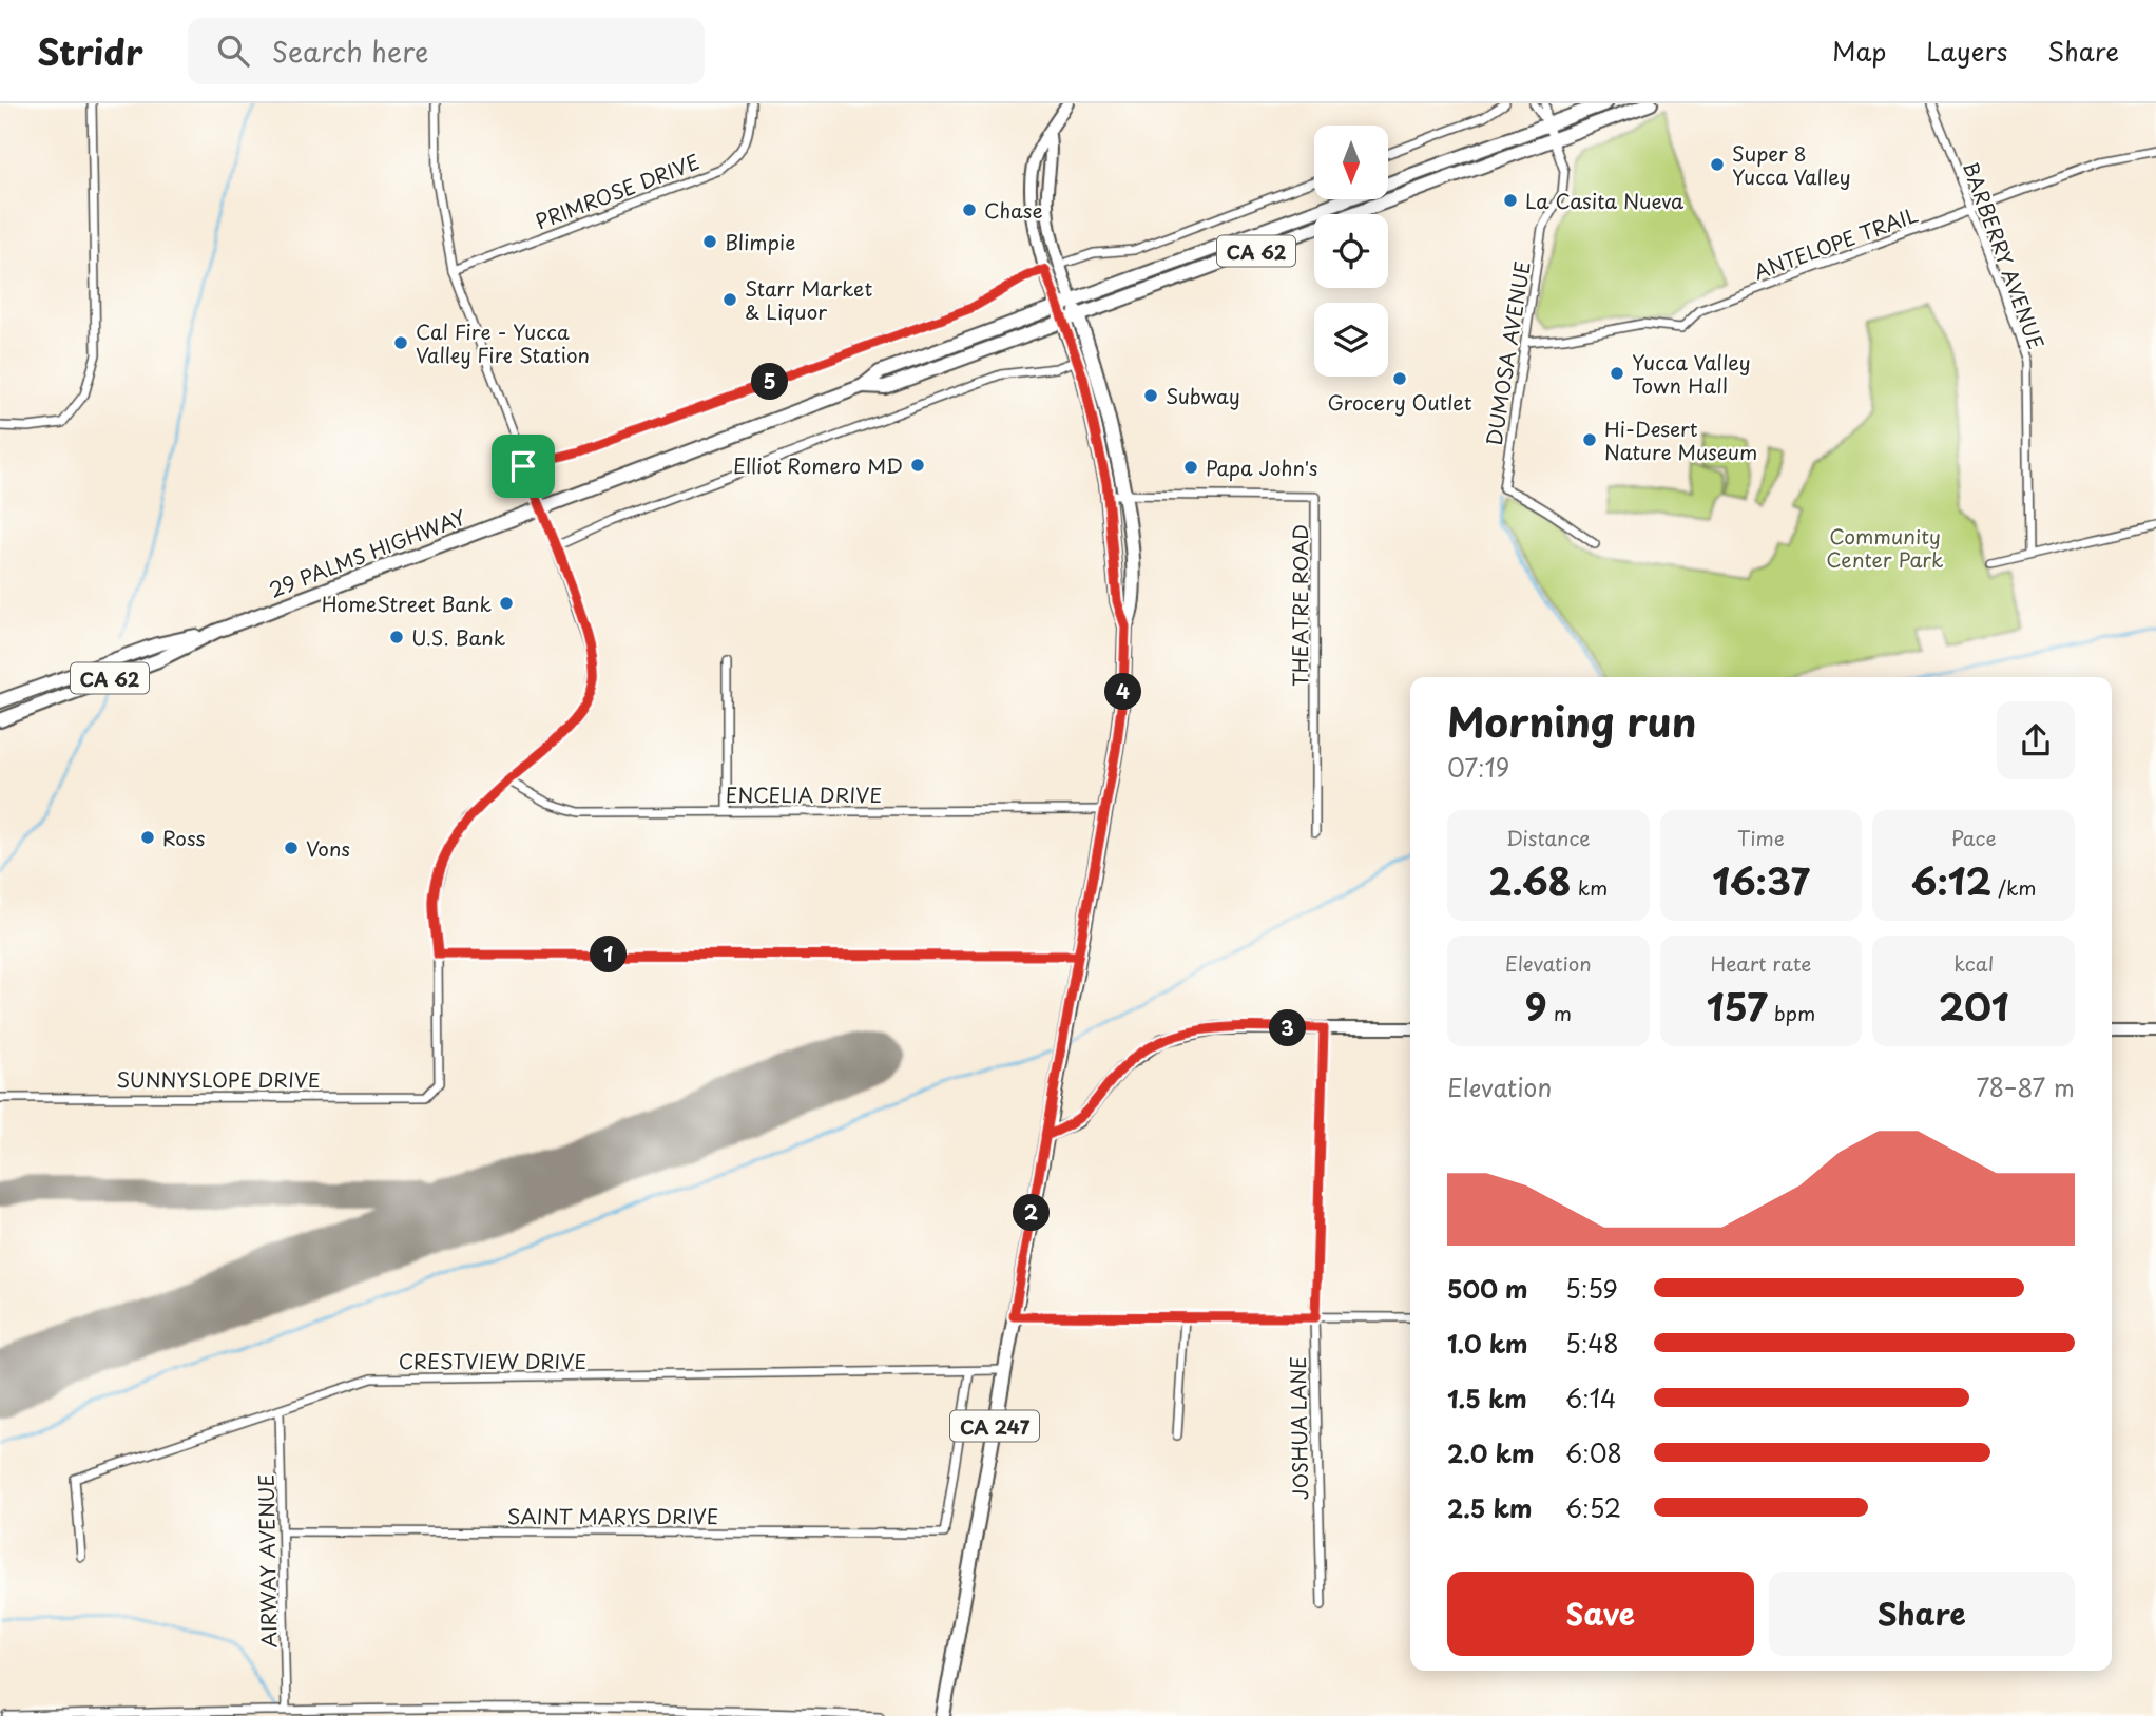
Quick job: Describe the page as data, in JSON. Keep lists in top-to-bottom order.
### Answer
{
  "streets": {
    "main road": ["CA 62", "29 PALMS HIGHWAY", "CA 247"],
    "street": [
      "PRIMROSE DRIVE",
      "ANTELOPE TRAIL",
      "BARBERRY AVENUE",
      "DUMOSA AVENUE",
      "THEATRE ROAD",
      "ENCELIA DRIVE",
      "SUNNYSLOPE DRIVE",
      "CRESTVIEW DRIVE",
      "JOSHUA LANE",
      "SAINT MARYS DRIVE",
      "AIRWAY AVENUE"
    ]
  },
  "crossings": [
    ["ANTELOPE TRAIL", "BARBERRY AVENUE"],
    ["ANTELOPE TRAIL", "DUMOSA AVENUE"],
    ["DUMOSA AVENUE", "29 PALMS HIGHWAY"],
    ["29 PALMS HIGHWAY", "CA 247"],
    ["THEATRE ROAD", "CA 247"],
    ["ENCELIA DRIVE", "CA 247"],
    ["CRESTVIEW DRIVE", "CA 247"],
    ["CRESTVIEW DRIVE", "SAINT MARYS DRIVE"],
    ["CRESTVIEW DRIVE", "AIRWAY AVENUE"],
    ["SAINT MARYS DRIVE", "AIRWAY AVENUE"]
  ],
  "parks": ["Community Center Park"],
  "places": [
    "Super 8 Yucca Valley",
    "La Casita Nueva",
    "Chase",
    "Blimpie",
    "Starr Market & Liquor",
    "Cal Fire - Yucca Valley Fire Station",
    "Yucca Valley Town Hall",
    "Grocery Outlet",
    "Subway",
    "Hi-Desert Nature Museum",
    "Elliot Romero MD",
    "Papa John's",
    "HomeStreet Bank",
    "U.S. Bank",
    "Ross",
    "Vons"
  ],
  "north": "bottom",
  "page": {
    "header": "Stridr",
    "search": "Search here",
    "nav": ["Map", "Layers", "Share"],
    "pins": [
      "5",
      "4",
      "1",
      "3",
      "2"
    ],
    "heading": ["Morning run", "07:19"],
    "stats": [
      ["Distance", "2.68 km"],
      ["Time", "16:37"],
      ["Pace", "6:12 /km"],
      ["Elevation", "9 m"],
      ["Heart rate", "157 bpm"],
      ["kcal", "201"]
    ],
    "chart": ["Elevation", "78–87 m"],
    "list": [
      {
        "name": "500 m",
        "note": "5:59"
      },
      {
        "name": "1.0 km",
        "note": "5:48"
      },
      {
        "name": "1.5 km",
        "note": "6:14"
      },
      {
        "name": "2.0 km",
        "note": "6:08"
      },
      {
        "name": "2.5 km",
        "note": "6:52"
      }
    ],
    "buttons": ["Save", "Share"]
  }
}
